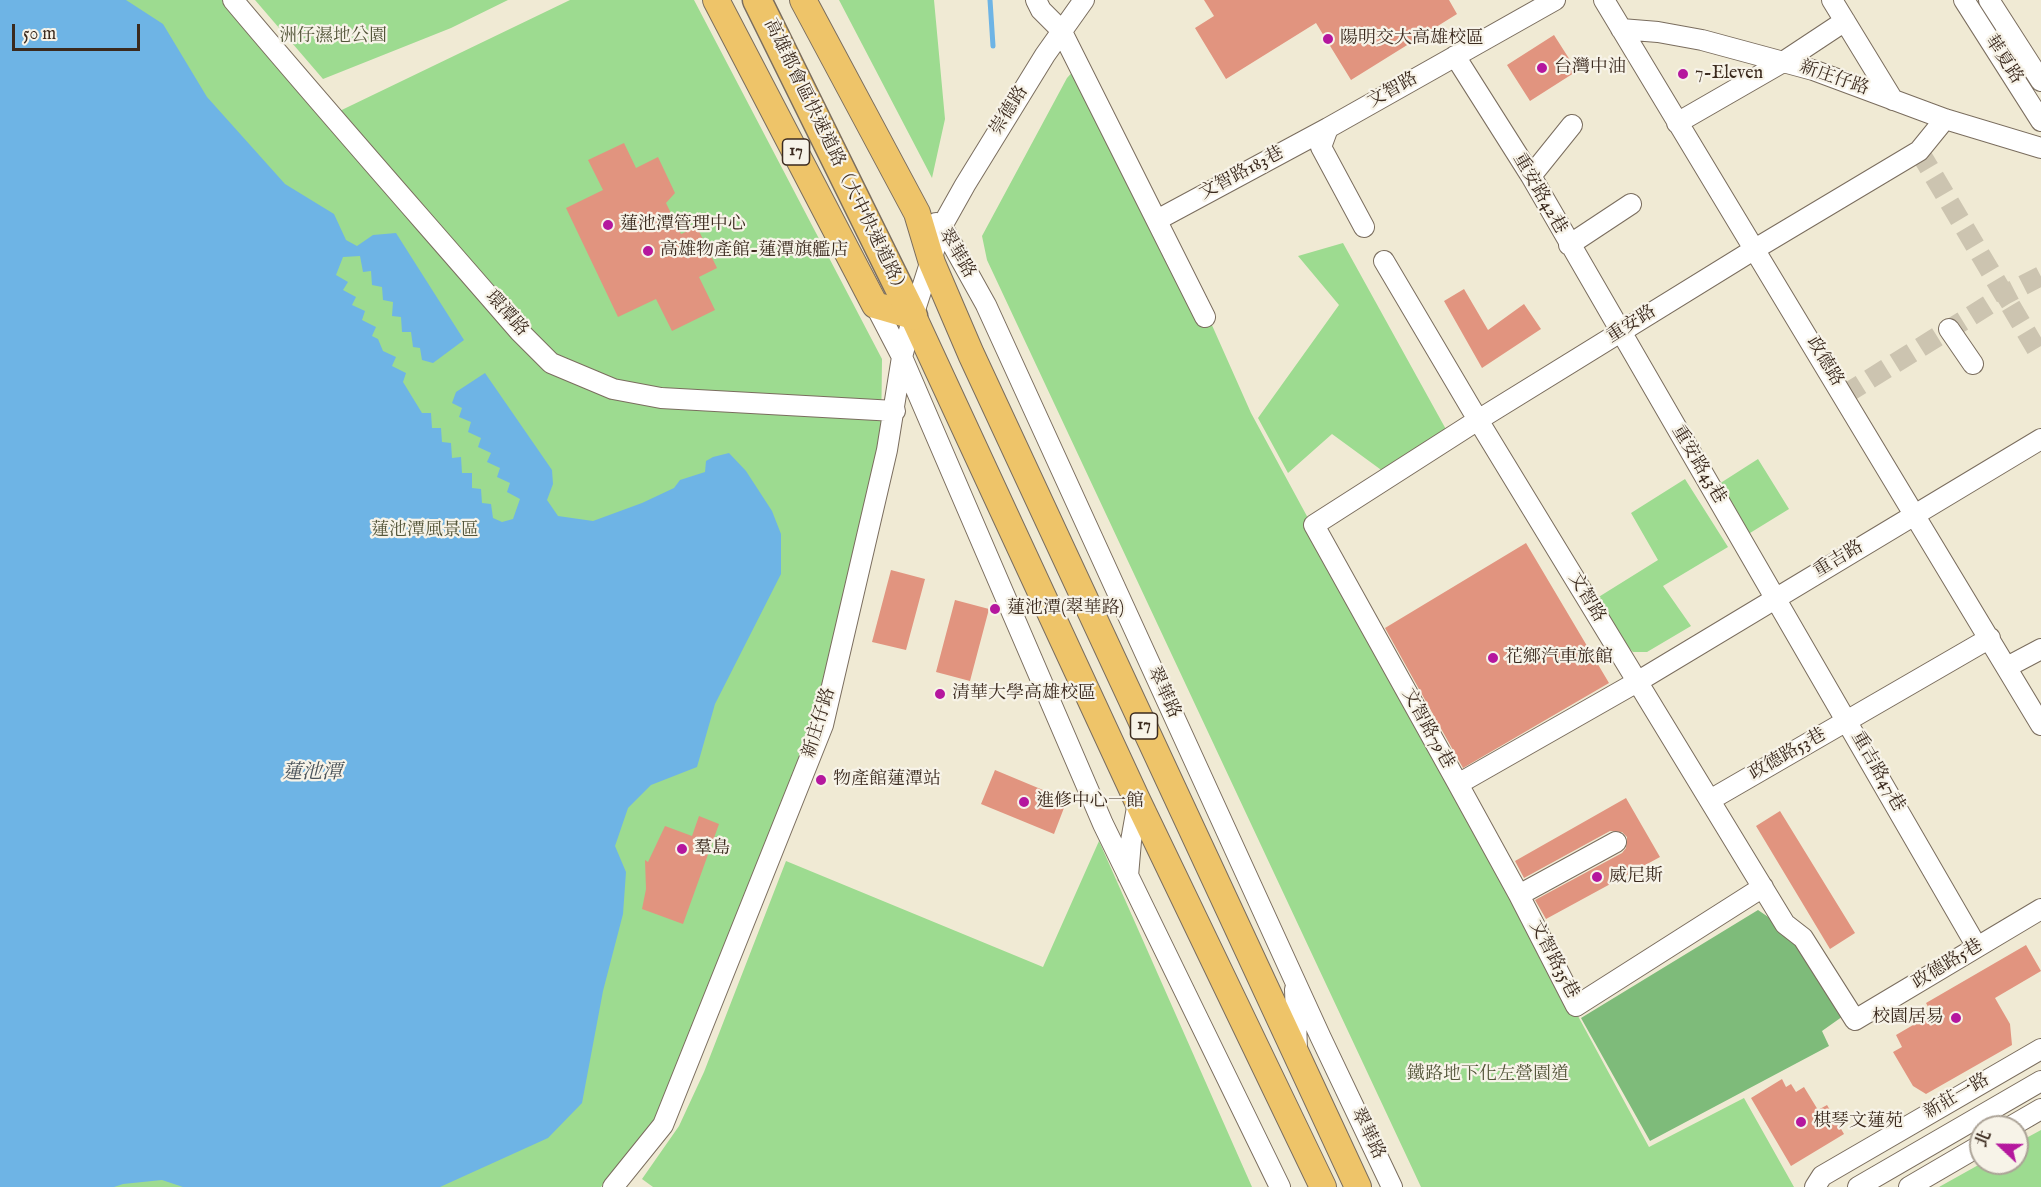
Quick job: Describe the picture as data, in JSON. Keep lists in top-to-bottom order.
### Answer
{
  "streets": {
    "highway": ["高雄都會區快速道路（大中快速道路）"],
    "main road": ["17", "翠華路"],
    "street": [
      "華夏路",
      "新庄仔路",
      "文智路",
      "崇德路",
      "文智路183巷",
      "重安路42巷",
      "環潭路",
      "重安路",
      "政德路",
      "重安路43巷",
      "重吉路",
      "文智路79巷",
      "政德路53巷",
      "重吉路47巷",
      "文智路35巷",
      "政德路5巷",
      "新莊一路"
    ]
  },
  "crossings": [
    ["新庄仔路", "崇德路"],
    ["新庄仔路", "17"],
    ["新庄仔路", "高雄都會區快速道路（大中快速道路）"],
    ["新庄仔路", "翠華路"],
    ["新庄仔路", "環潭路"],
    ["新庄仔路", "重安路"],
    ["新庄仔路", "政德路"],
    ["文智路", "文智路183巷"],
    ["文智路", "重安路42巷"],
    ["文智路", "重安路"],
    ["文智路", "重吉路"],
    ["文智路", "文智路79巷"],
    ["文智路", "政德路53巷"],
    ["文智路", "文智路35巷"],
    ["文智路", "政德路5巷"],
    ["崇德路", "翠華路"],
    ["17", "高雄都會區快速道路（大中快速道路）"],
    ["重安路42巷", "重安路"],
    ["重安路42巷", "重安路43巷"],
    ["重安路", "政德路"],
    ["重安路", "重安路43巷"],
    ["重安路", "文智路79巷"],
    ["政德路", "重吉路"],
    ["政德路", "政德路53巷"],
    ["重安路43巷", "重吉路"],
    ["重安路43巷", "重吉路47巷"],
    ["重吉路", "文智路79巷"],
    ["重吉路", "重吉路47巷"],
    ["文智路79巷", "文智路35巷"],
    ["政德路53巷", "重吉路47巷"],
    ["重吉路47巷", "政德路5巷"]
  ],
  "water": ["蓮池潭"],
  "parks": ["洲仔濕地公園", "蓮池潭風景區", "鐵路地下化左營園道"],
  "places": [
    "陽明交大高雄校區",
    "台灣中油",
    "7-Eleven",
    "蓮池潭管理中心",
    "高雄物產館-蓮潭旗艦店",
    "蓮池潭(翠華路)",
    "花鄉汽車旅館",
    "清華大學高雄校區",
    "物產館蓮潭站",
    "進修中心一館",
    "羣島",
    "威尼斯",
    "校園居易",
    "棋琴文蓮苑"
  ],
  "scale_bar": "50 m",
  "north": "left"
}
